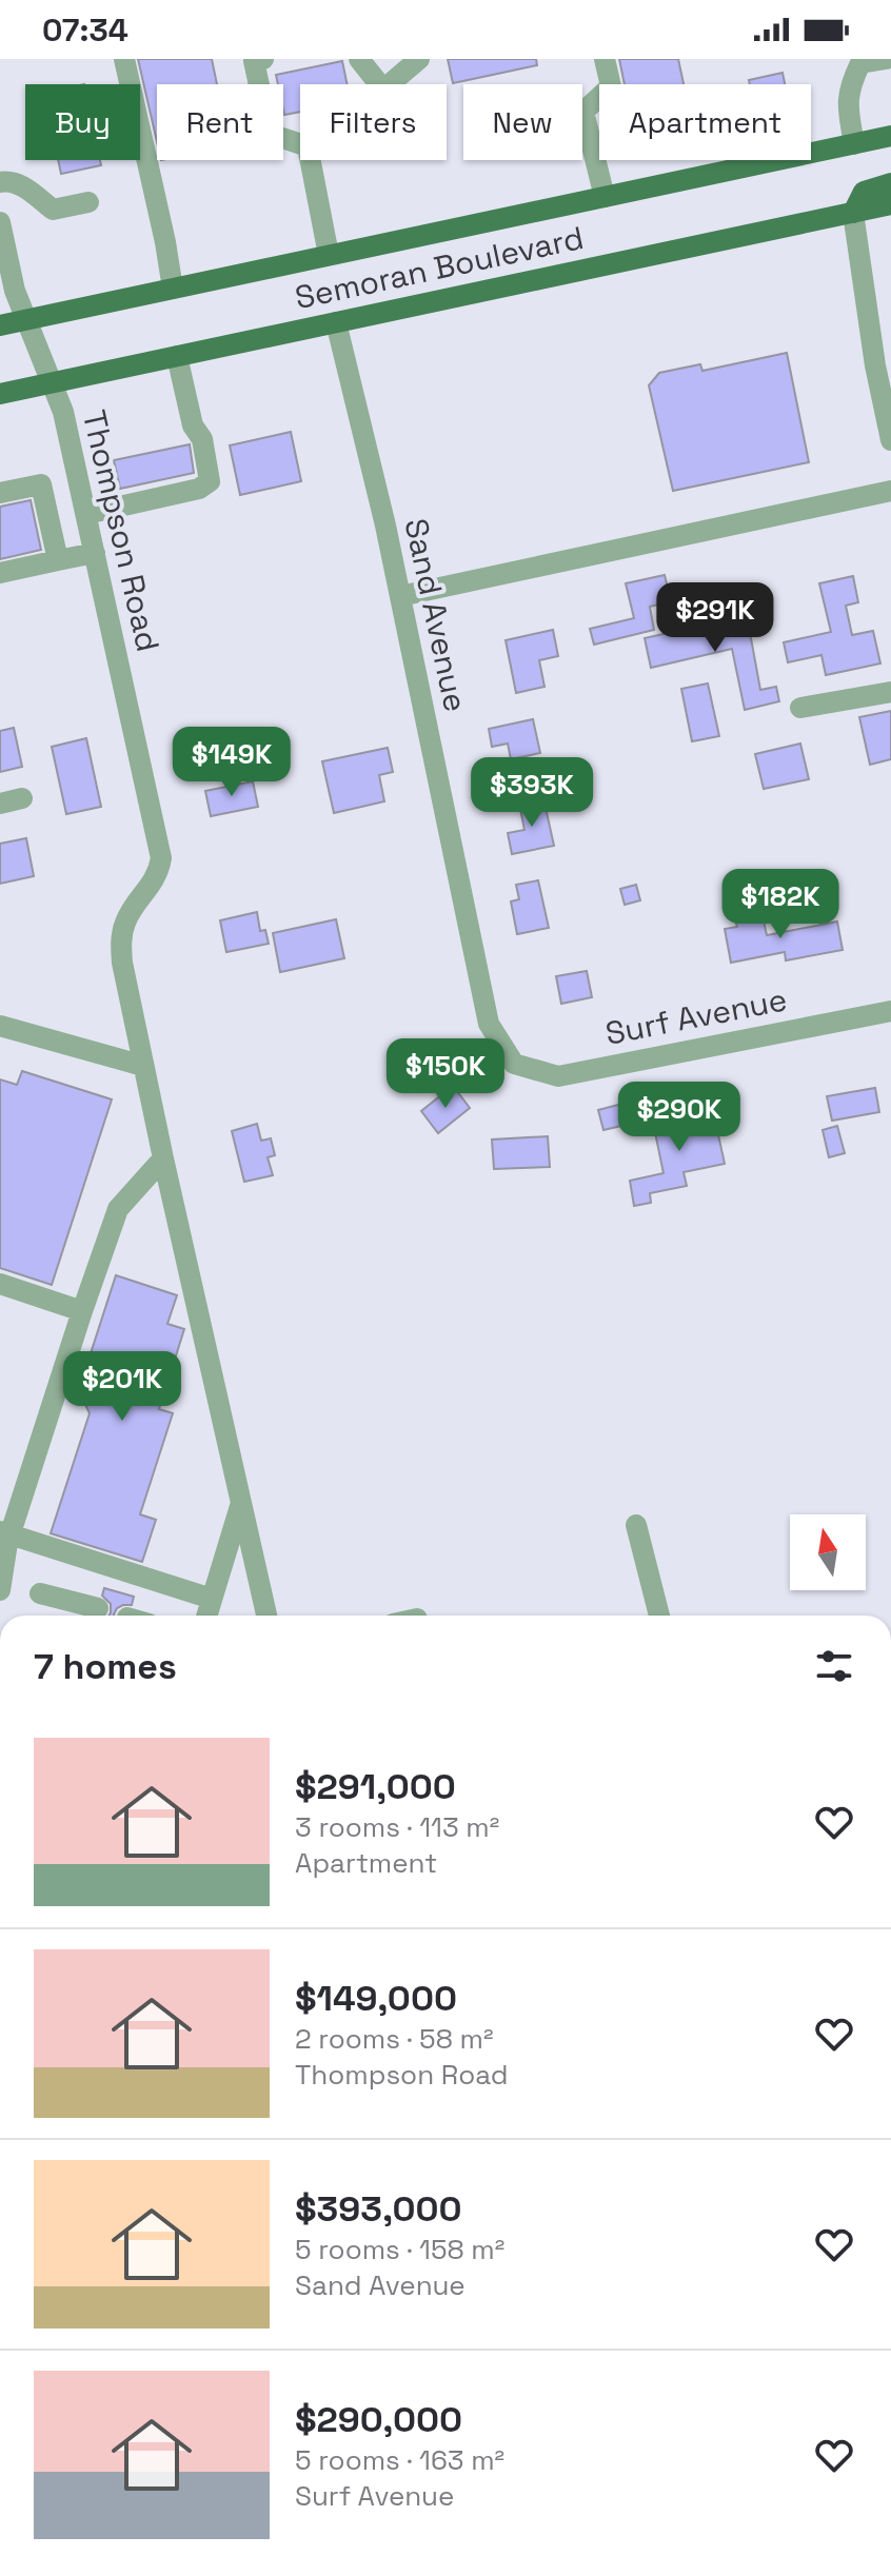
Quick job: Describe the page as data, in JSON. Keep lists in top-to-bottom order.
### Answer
{
  "streets": {
    "main road": ["Semoran Boulevard"],
    "street": ["Thompson Road", "Sand Avenue", "Surf Avenue"]
  },
  "crossings": [
    ["Semoran Boulevard", "Thompson Road"],
    ["Semoran Boulevard", "Sand Avenue"],
    ["Sand Avenue", "Surf Avenue"]
  ],
  "north": "top",
  "page": {
    "status": "07:34",
    "chip": [
      "Buy",
      "Rent",
      "Filters",
      "New",
      "Apartment"
    ],
    "price": [
      "$291K",
      "$149K",
      "$393K",
      "$182K",
      "$150K",
      "$290K",
      "$201K"
    ],
    "heading": "7 homes",
    "list": [
      {
        "name": "$291,000",
        "note": "3 rooms · 113 m² · Apartment"
      },
      {
        "name": "$149,000",
        "note": "2 rooms · 58 m² · Thompson Road"
      },
      {
        "name": "$393,000",
        "note": "5 rooms · 158 m² · Sand Avenue"
      },
      {
        "name": "$290,000",
        "note": "5 rooms · 163 m² · Surf Avenue"
      }
    ]
  }
}
